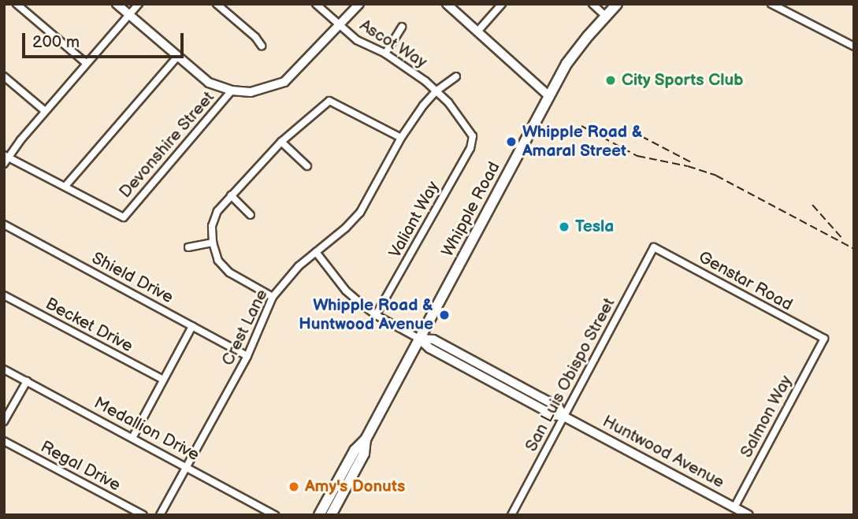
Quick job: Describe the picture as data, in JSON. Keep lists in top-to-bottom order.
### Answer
{
  "streets": {
    "main road": ["Whipple Road"],
    "street": [
      "Ascot Way",
      "Devonshire Street",
      "Valiant Way",
      "Shield Drive",
      "Genstar Road",
      "Becket Drive",
      "Crest Lane",
      "San Luis Obispo Street",
      "Salmon Way",
      "Medallion Drive",
      "Huntwood Avenue",
      "Regal Drive"
    ]
  },
  "crossings": [
    ["Ascot Way", "Valiant Way"],
    ["Ascot Way", "Crest Lane"],
    ["Whipple Road", "Huntwood Avenue"],
    ["Valiant Way", "Huntwood Avenue"],
    ["Shield Drive", "Crest Lane"],
    ["Genstar Road", "San Luis Obispo Street"],
    ["Genstar Road", "Salmon Way"],
    ["Crest Lane", "Medallion Drive"],
    ["Crest Lane", "Huntwood Avenue"],
    ["San Luis Obispo Street", "Huntwood Avenue"],
    ["Salmon Way", "Huntwood Avenue"]
  ],
  "places": [
    "City Sports Club",
    "Whipple Road & Amaral Street",
    "Tesla",
    "Whipple Road & Huntwood Avenue",
    "Amy's Donuts"
  ],
  "scale_bar": "200 m"
}
